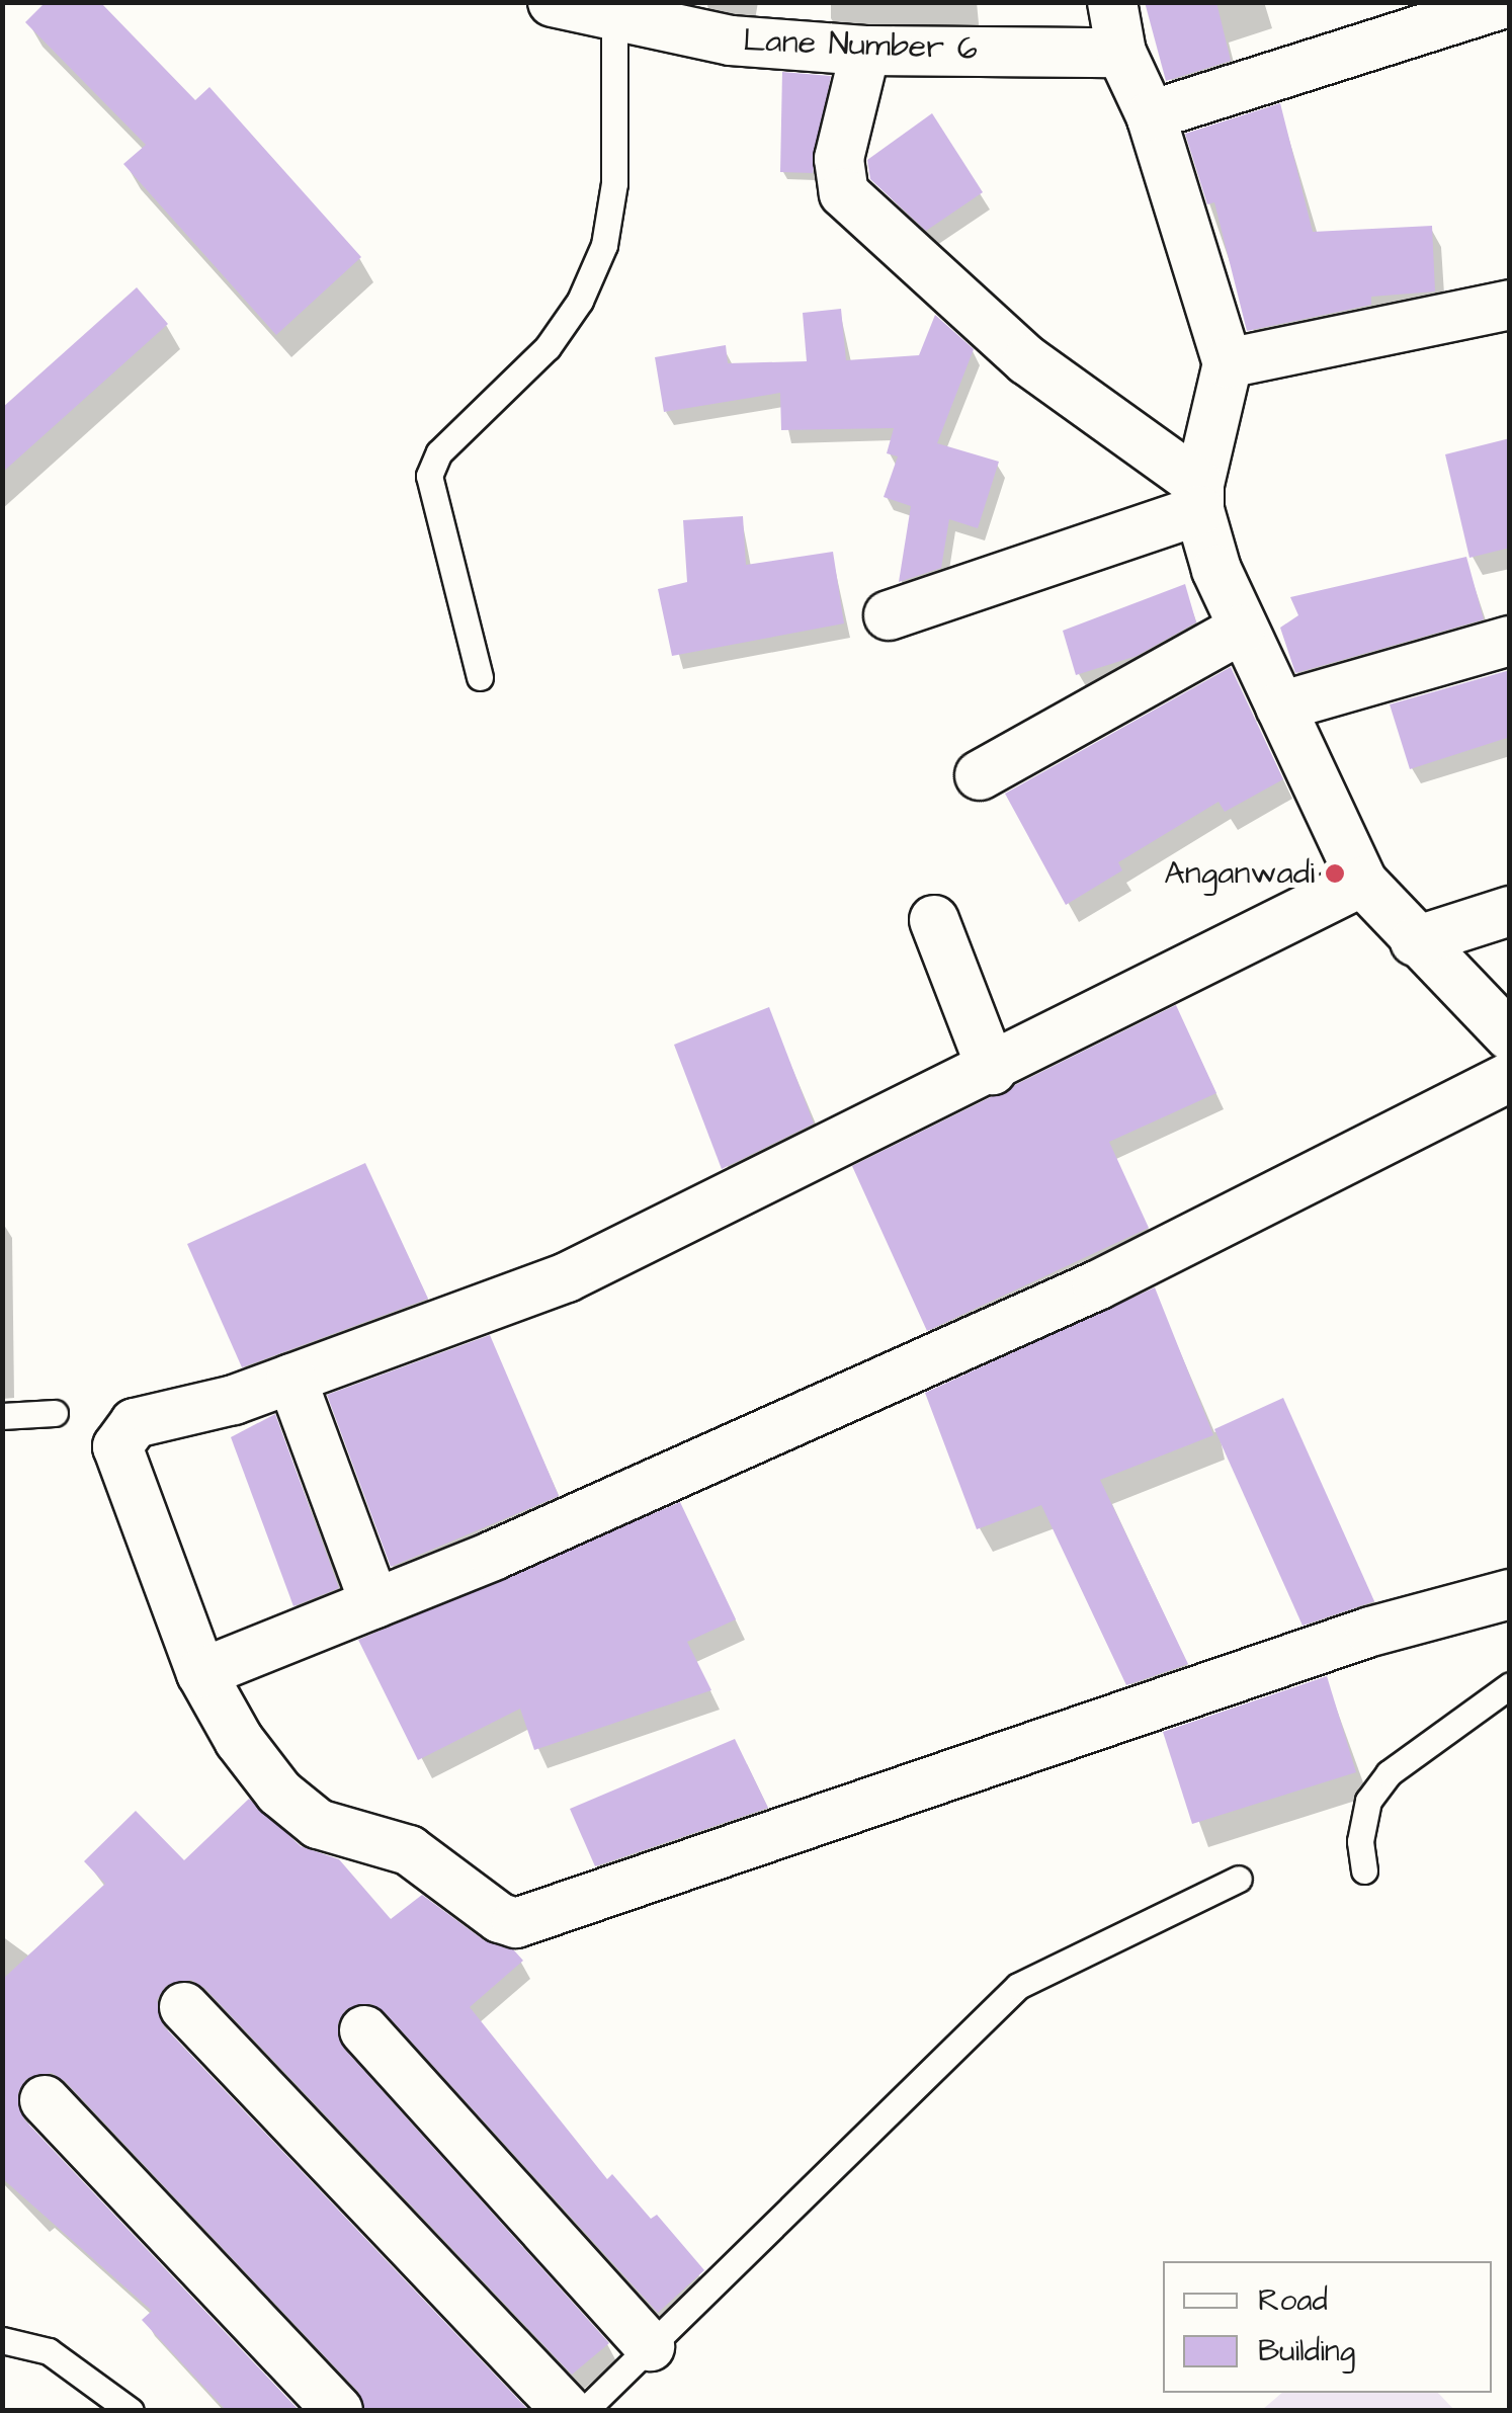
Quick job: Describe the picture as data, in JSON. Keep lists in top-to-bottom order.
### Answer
{
  "streets": {
    "street": ["Lane Number 6"]
  },
  "places": ["Anganwadi"],
  "legend": ["Road", "Building"]
}
